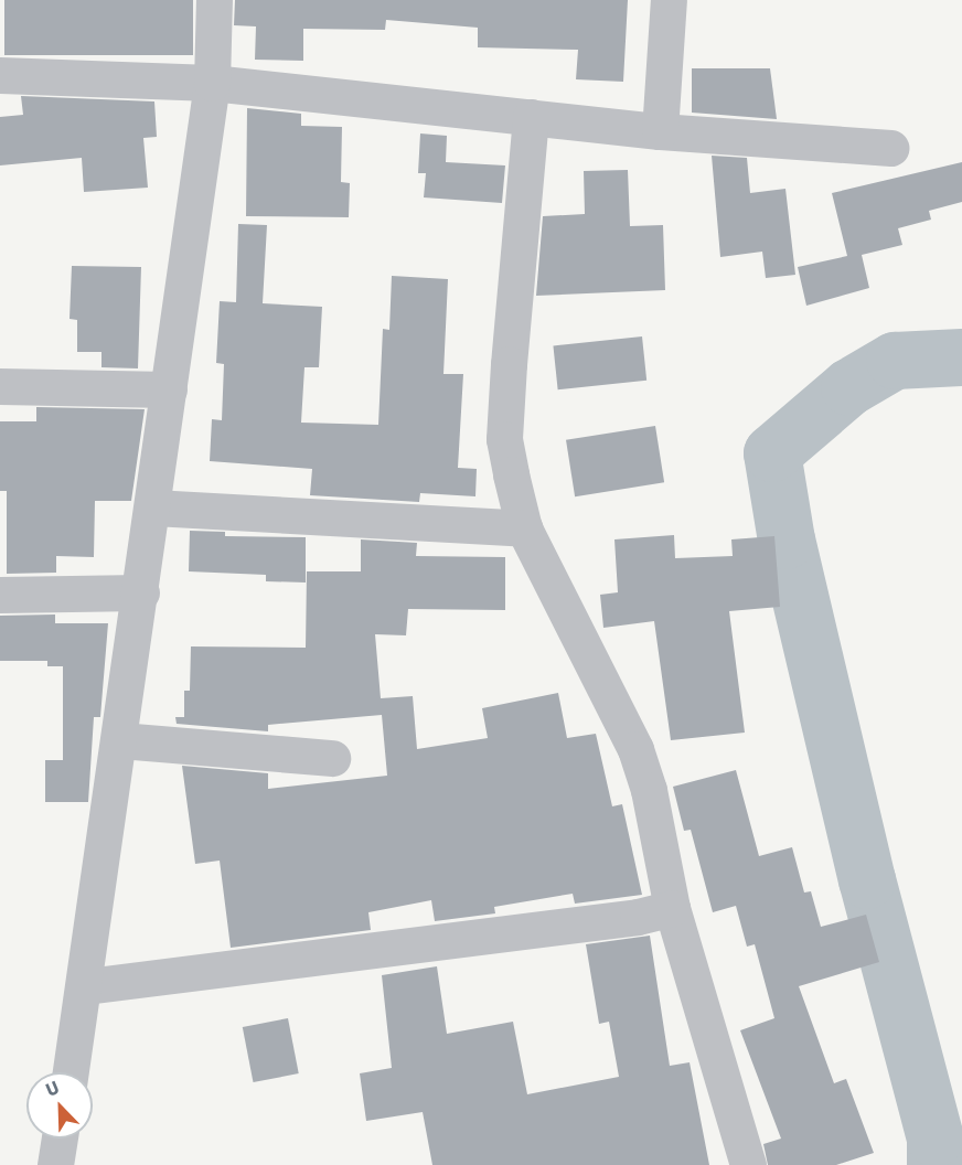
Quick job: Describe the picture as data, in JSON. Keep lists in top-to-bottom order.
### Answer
{
  "north": "top left"
}
